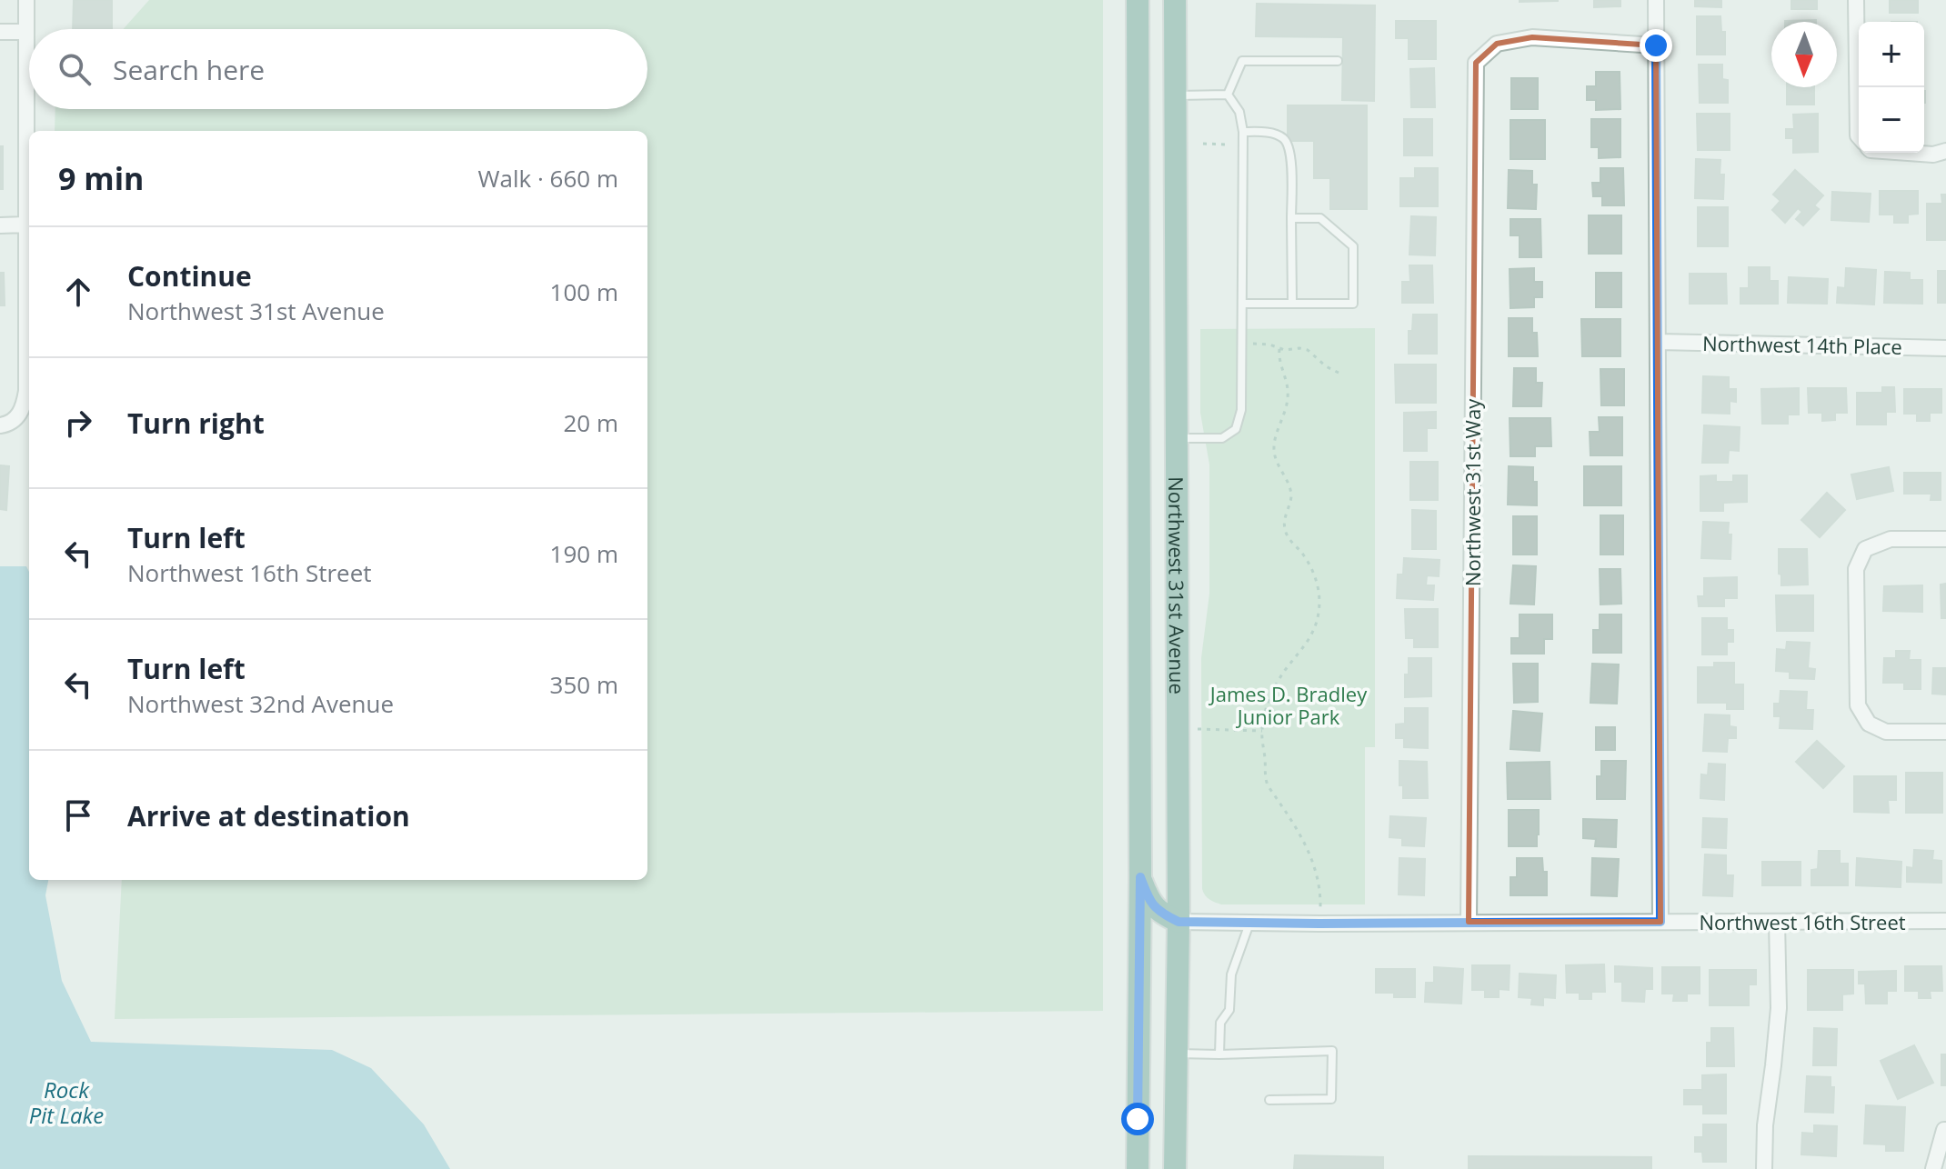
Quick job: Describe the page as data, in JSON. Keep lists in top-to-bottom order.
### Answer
{
  "streets": {
    "main road": ["Northwest 31st Avenue"],
    "street": ["Northwest 14th Place", "Northwest 31st Way", "Northwest 16th Street"]
  },
  "crossings": [
    ["Northwest 31st Way", "Northwest 16th Street"],
    ["Northwest 31st Avenue", "Northwest 16th Street"]
  ],
  "water": ["Rock Pit Lake"],
  "parks": ["James D. Bradley Junior Park"],
  "north": "bottom",
  "page": {
    "map_buttons": ["+", "−"],
    "search": "Search here",
    "heading": ["9 min", "Walk · 660 m"],
    "list": [
      ["Continue", "Northwest 31st Avenue", "100 m"],
      ["Turn right", "20 m"],
      ["Turn left", "Northwest 16th Street", "190 m"],
      ["Turn left", "Northwest 32nd Avenue", "350 m"],
      "Arrive at destination"
    ]
  }
}
